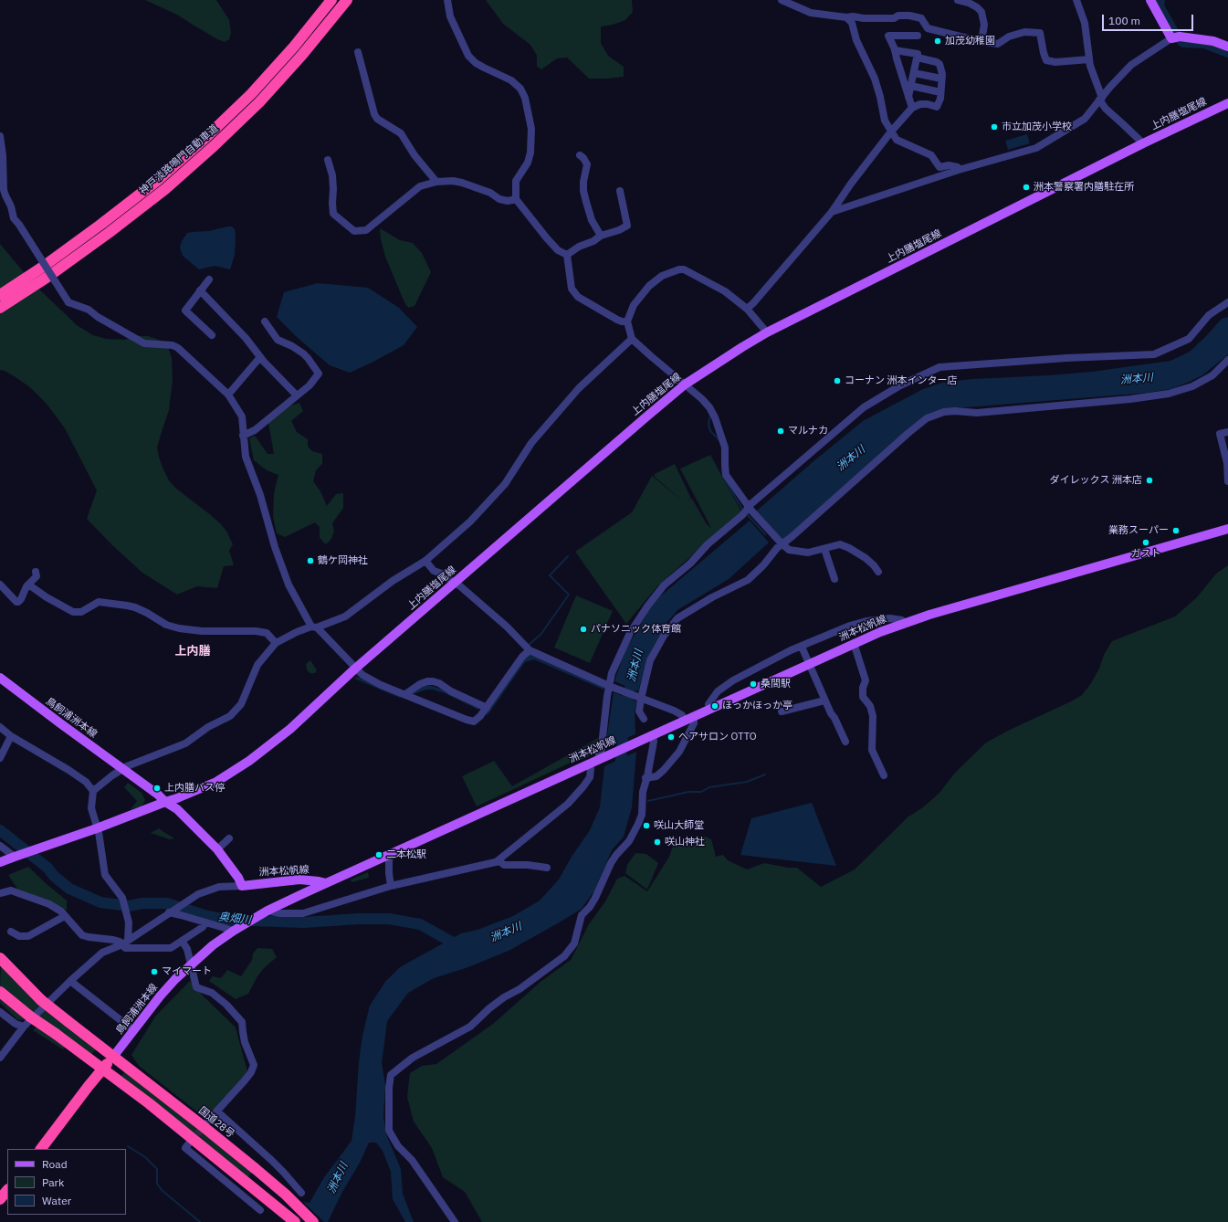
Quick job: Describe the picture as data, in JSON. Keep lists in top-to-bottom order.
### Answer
{
  "streets": {
    "highway": ["神戸淡路鳴門自動車道", "国道28号"],
    "main road": ["上内膳塩尾線", "洲本松帆線", "鳥飼浦洲本線"]
  },
  "crossings": [
    ["上内膳塩尾線", "鳥飼浦洲本線"],
    ["洲本松帆線", "鳥飼浦洲本線"],
    ["鳥飼浦洲本線", "国道28号"]
  ],
  "districts": ["上内膳"],
  "water": ["洲本川", "奥畑川"],
  "places": [
    "加茂幼稚園",
    "市立加茂小学校",
    "洲本警察署内膳駐在所",
    "コーナン 洲本インター店",
    "マルナカ",
    "ダイレックス 洲本店",
    "業務スーパー",
    "ガスト",
    "鶴ケ岡神社",
    "パナソニック体育館",
    "桑間駅",
    "ほっかほっか亭",
    "ヘアサロン OTTO",
    "上内膳バス停",
    "咲山大師堂",
    "咲山神社",
    "二本松駅",
    "マイマート"
  ],
  "legend": ["Road", "Park", "Water"],
  "scale_bar": "100 m"
}
